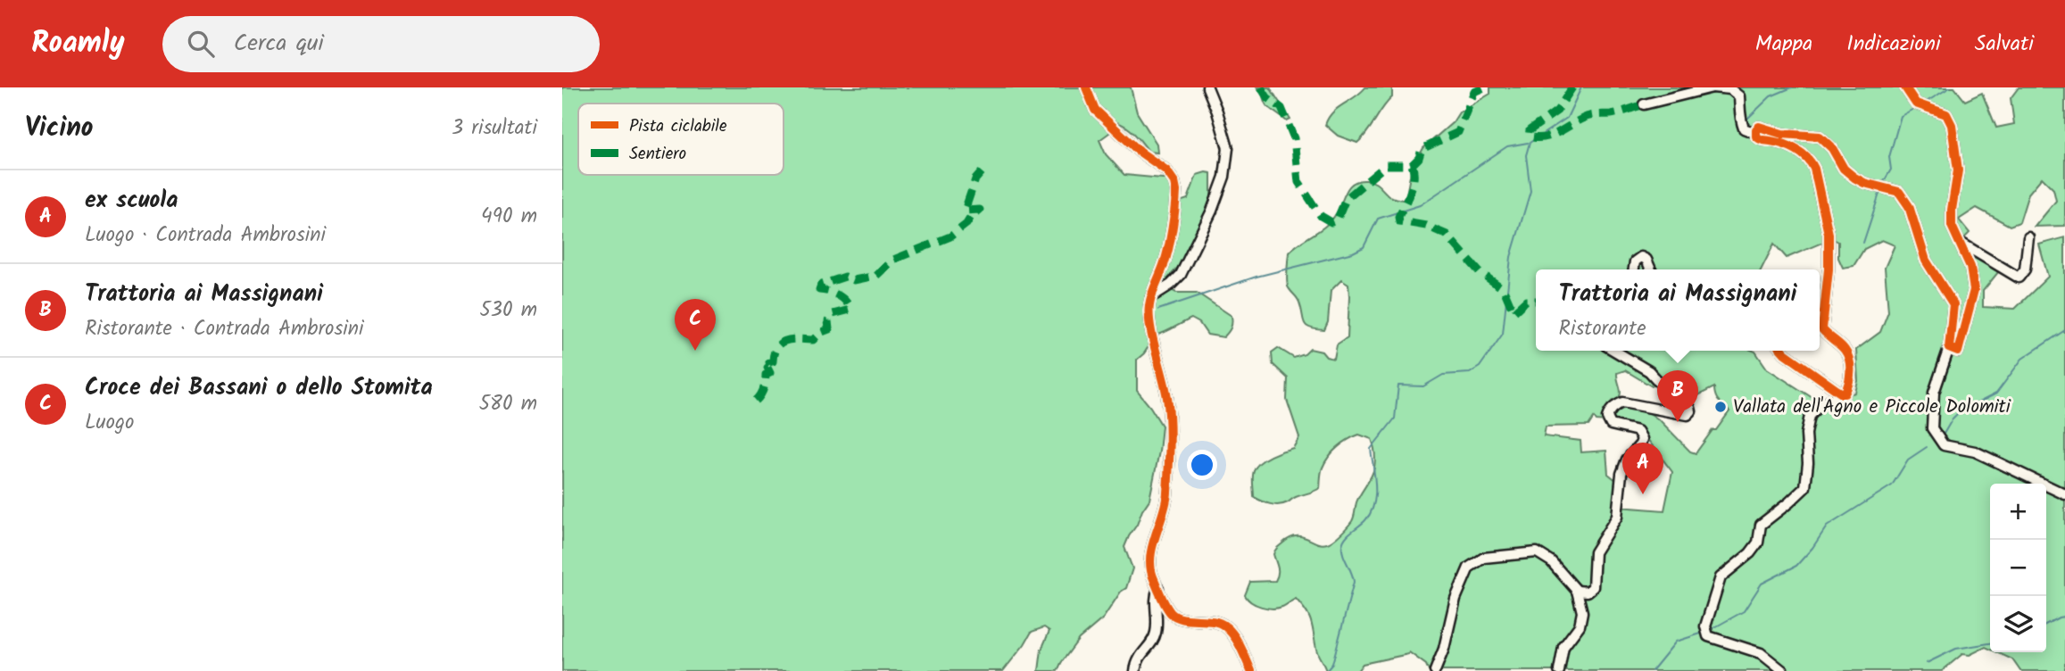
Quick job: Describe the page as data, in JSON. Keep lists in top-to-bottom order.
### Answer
{
  "places": ["Vallata dell'Agno e Piccole Dolomiti"],
  "legend": ["Pista ciclabile", "Sentiero"],
  "page": {
    "header": "Roamly",
    "search": "Cerca qui",
    "nav": ["Mappa", "Indicazioni", "Salvati"],
    "heading": ["Vicino", "3 risultati"],
    "list": [
      {
        "mark": "A",
        "name": "ex scuola",
        "note": "Luogo · Contrada Ambrosini",
        "value": "490 m"
      },
      {
        "mark": "B",
        "name": "Trattoria ai Massignani",
        "note": "Ristorante · Contrada Ambrosini",
        "value": "530 m"
      },
      {
        "mark": "C",
        "name": "Croce dei Bassani o dello Stomita",
        "note": "Luogo",
        "value": "580 m"
      }
    ],
    "popup": ["Trattoria ai Massignani", "Ristorante"],
    "pins": ["C", "B", "A"],
    "map_buttons": ["+", "−"]
  }
}
